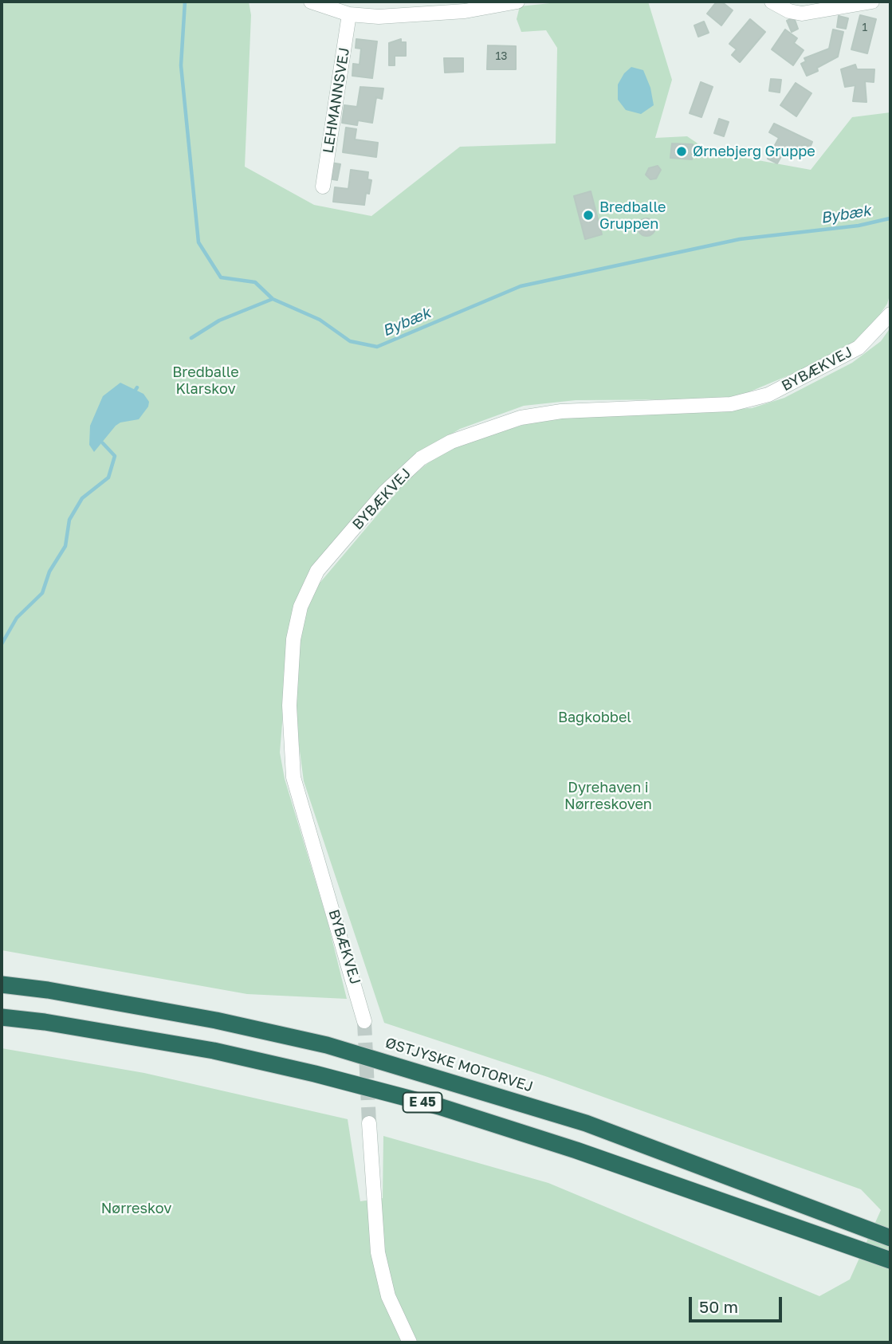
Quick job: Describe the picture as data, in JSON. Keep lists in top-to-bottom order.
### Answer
{
  "streets": {
    "highway": ["ØSTJYSKE MOTORVEJ", "E 45"],
    "street": ["LEHMANNSVEJ", "BYBÆKVEJ"]
  },
  "water": ["Bybæk"],
  "parks": [
    "Bredballe Klarskov",
    "Bagkobbel",
    "Dyrehaven i Nørreskoven",
    "Nørreskov"
  ],
  "places": ["Ørnebjerg Gruppe", "Bredballe Gruppen"],
  "house_numbers": ["1", "13"],
  "scale_bar": "50 m"
}
